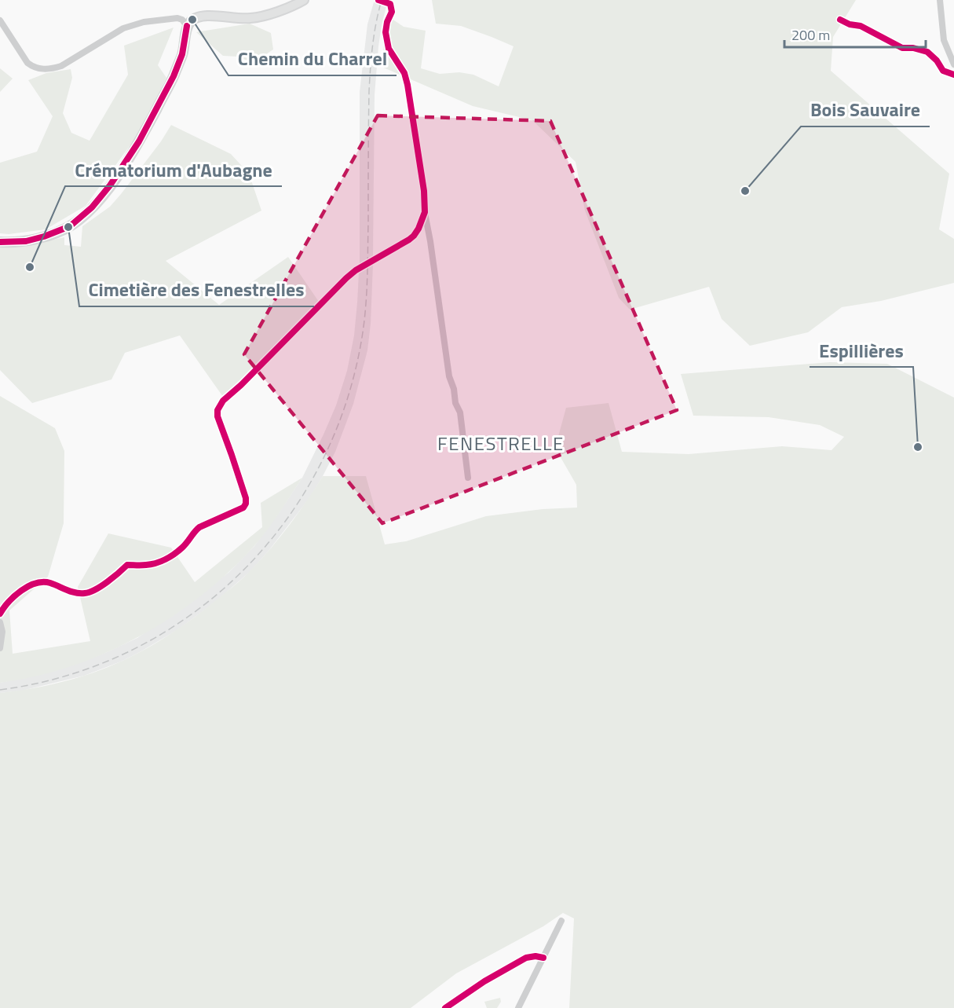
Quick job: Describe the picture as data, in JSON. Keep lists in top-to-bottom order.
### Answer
{
  "districts": ["FENESTRELLE"],
  "places": [
    "Chemin du Charrel",
    "Bois Sauvaire",
    "Cimetière des Fenestrelles",
    "Crématorium d'Aubagne",
    "Espillières"
  ],
  "scale_bar": "200 m"
}
